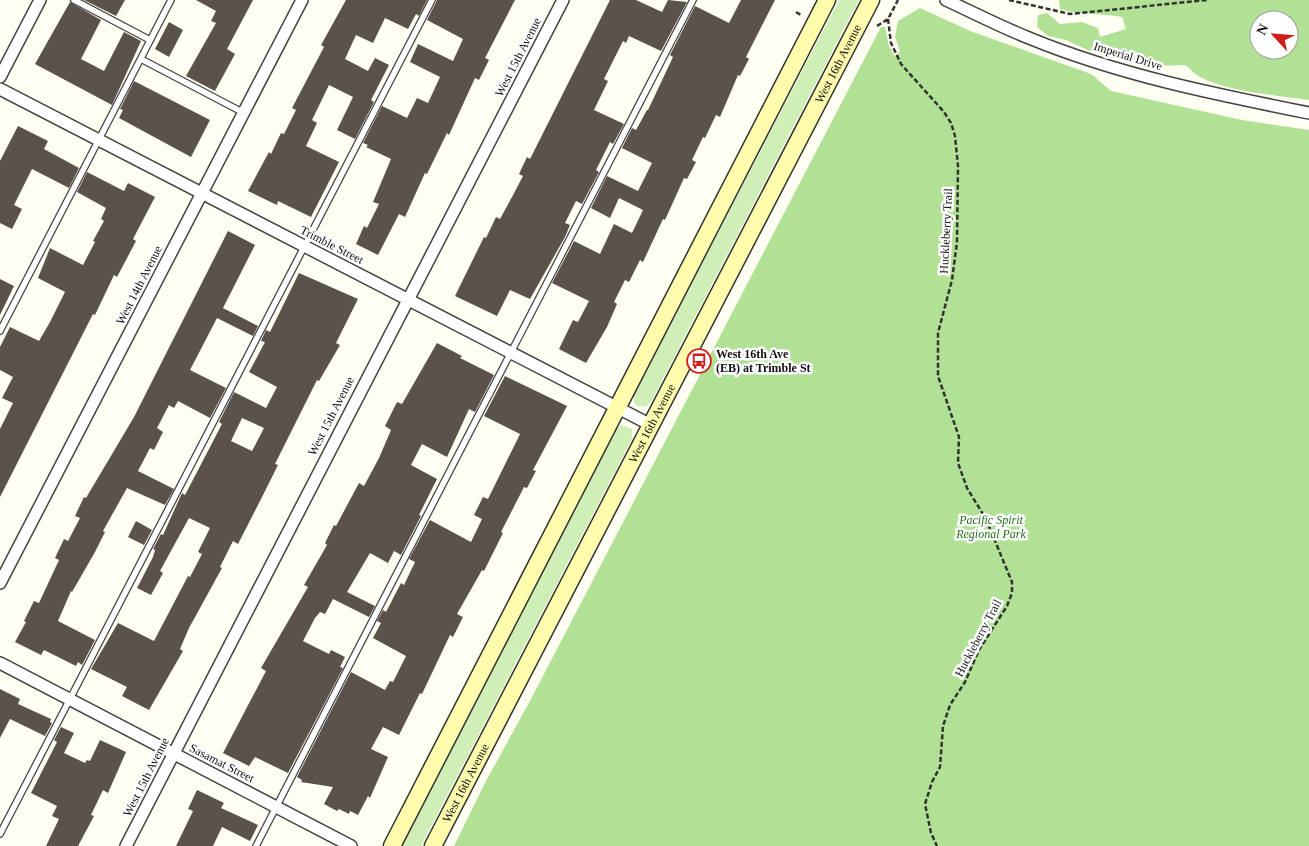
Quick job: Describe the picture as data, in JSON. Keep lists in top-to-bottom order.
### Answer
{
  "streets": {
    "main road": ["West 16th Avenue"],
    "street": [
      "Imperial Drive",
      "West 15th Avenue",
      "Trimble Street",
      "West 14th Avenue",
      "Sasamat Street"
    ],
    "path": ["Huckleberry Trail"]
  },
  "crossings": [
    ["West 15th Avenue", "Trimble Street"],
    ["West 15th Avenue", "Sasamat Street"],
    ["West 16th Avenue", "Trimble Street"],
    ["Trimble Street", "West 14th Avenue"]
  ],
  "parks": ["Pacific Spirit Regional Park"],
  "places": {
    "bus stop": ["West 16th Ave (EB) at Trimble St"]
  },
  "north": "top left"
}
